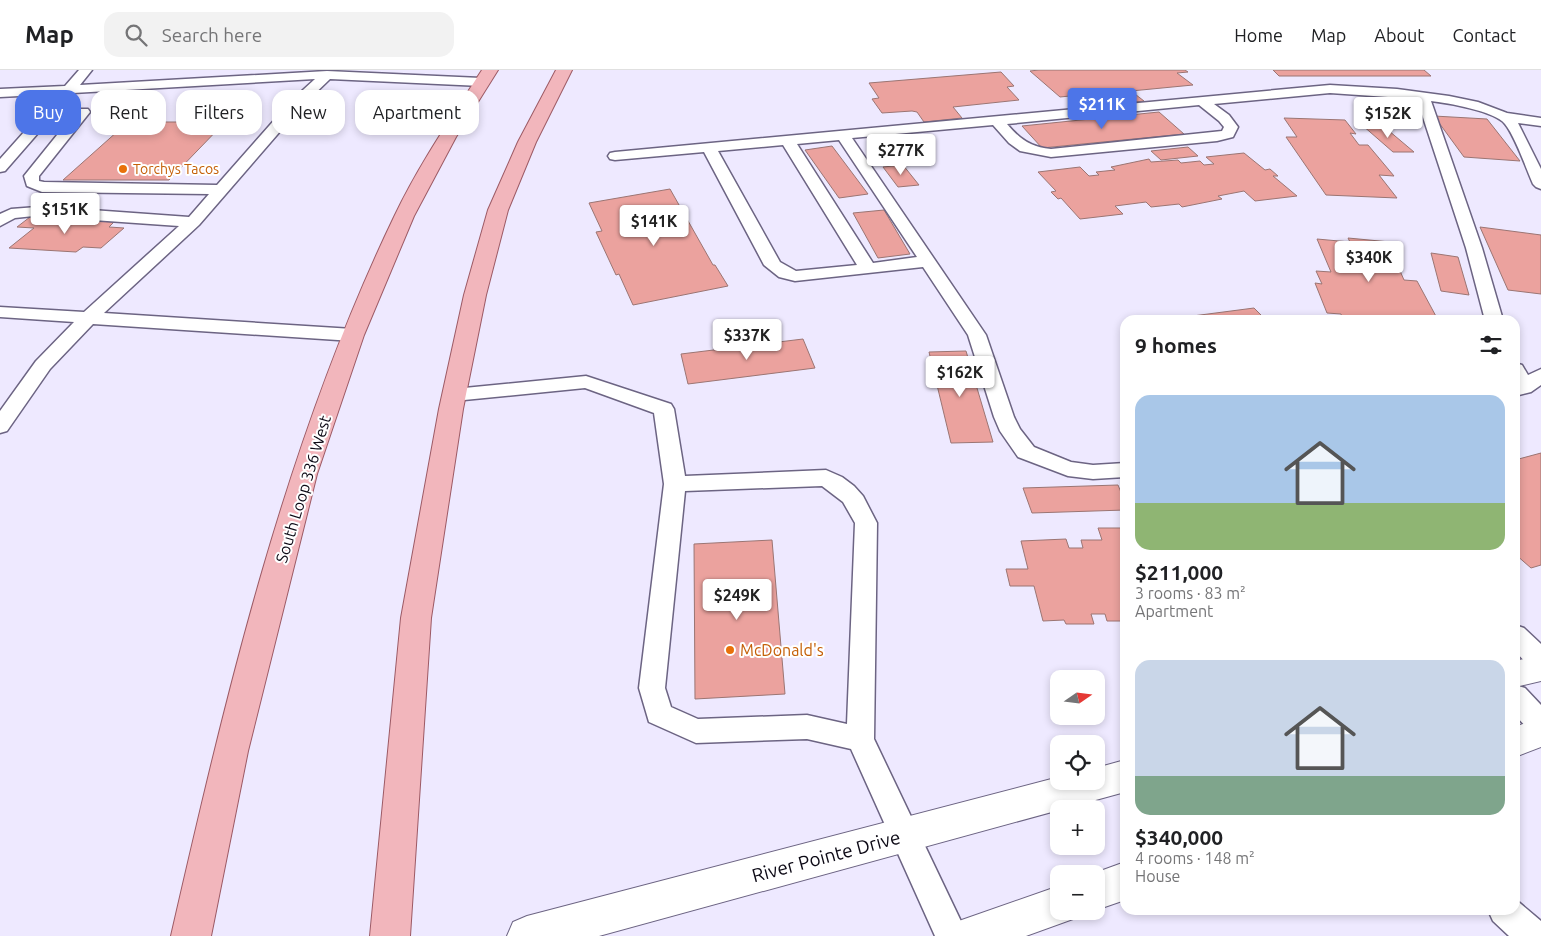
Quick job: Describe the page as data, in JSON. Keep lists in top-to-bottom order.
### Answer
{
  "streets": {
    "main road": ["South Loop 336 West"],
    "street": ["River Pointe Drive"]
  },
  "places": ["Torchys Tacos", "McDonald's"],
  "north": "right",
  "page": {
    "header": "Map",
    "search": "Search here",
    "nav": [
      "Home",
      "Map",
      "About",
      "Contact"
    ],
    "price": [
      "$211K",
      "$152K",
      "$277K",
      "$151K",
      "$141K",
      "$340K",
      "$337K",
      "$162K",
      "$249K"
    ],
    "chip": [
      "Buy",
      "Rent",
      "Filters",
      "New",
      "Apartment"
    ],
    "heading": "9 homes",
    "list": [
      {
        "name": "$211,000",
        "note": "3 rooms · 83 m² · Apartment"
      },
      {
        "name": "$340,000",
        "note": "4 rooms · 148 m² · House"
      }
    ],
    "map_buttons": ["+", "−"]
  }
}
